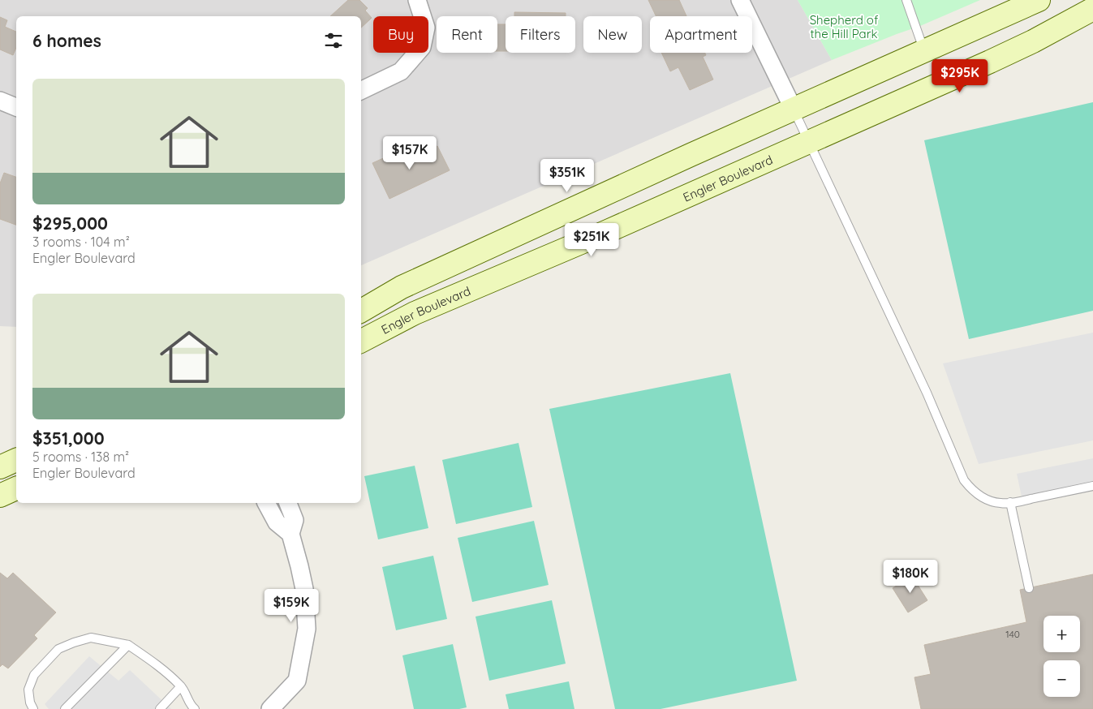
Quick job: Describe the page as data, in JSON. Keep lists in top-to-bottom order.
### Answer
{
  "streets": {
    "main road": ["Engler Boulevard"]
  },
  "parks": ["Shepherd of the Hill Park"],
  "house_numbers": ["140"],
  "page": {
    "chip": [
      "Buy",
      "Rent",
      "Filters",
      "New",
      "Apartment"
    ],
    "heading": "6 homes",
    "price": [
      "$295K",
      "$157K",
      "$351K",
      "$251K",
      "$180K",
      "$159K"
    ],
    "list": [
      {
        "name": "$295,000",
        "note": "3 rooms · 104 m² · Engler Boulevard"
      },
      {
        "name": "$351,000",
        "note": "5 rooms · 138 m² · Engler Boulevard"
      }
    ],
    "map_buttons": ["+", "−"]
  }
}
